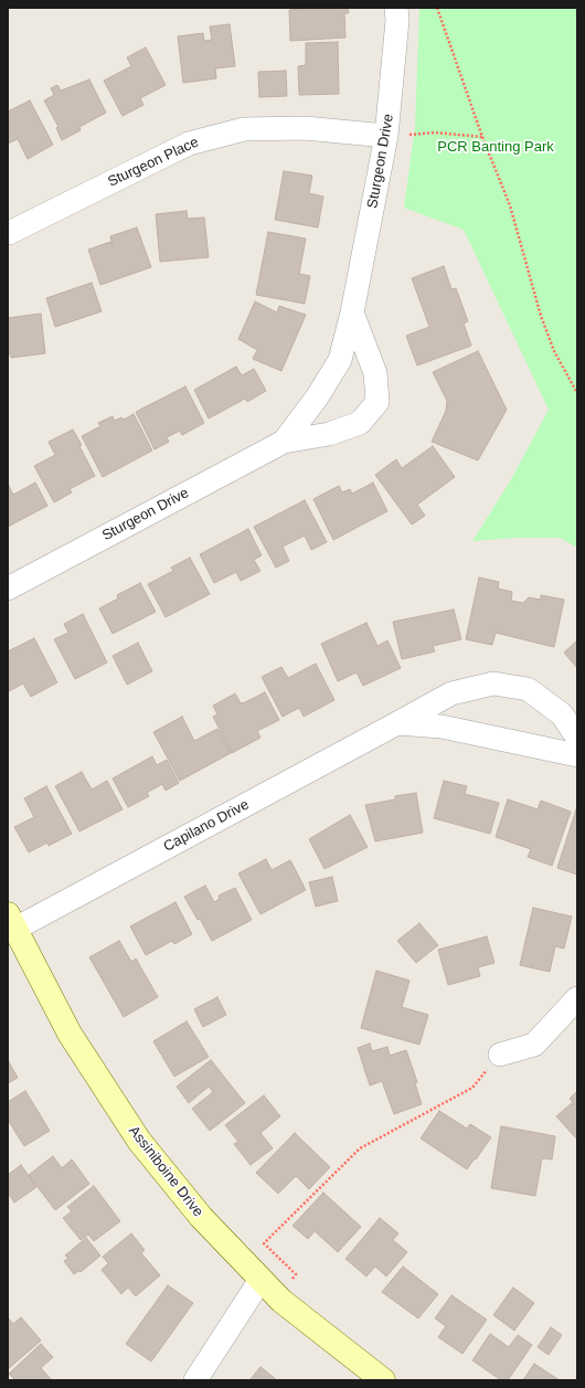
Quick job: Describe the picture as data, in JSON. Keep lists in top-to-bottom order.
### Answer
{
  "streets": {
    "street": [
      "Sturgeon Drive",
      "Sturgeon Place",
      "Capilano Drive",
      "Assiniboine Drive"
    ]
  },
  "crossings": [
    ["Sturgeon Drive", "Sturgeon Place"],
    ["Capilano Drive", "Assiniboine Drive"]
  ],
  "parks": ["PCR Banting Park"]
}
